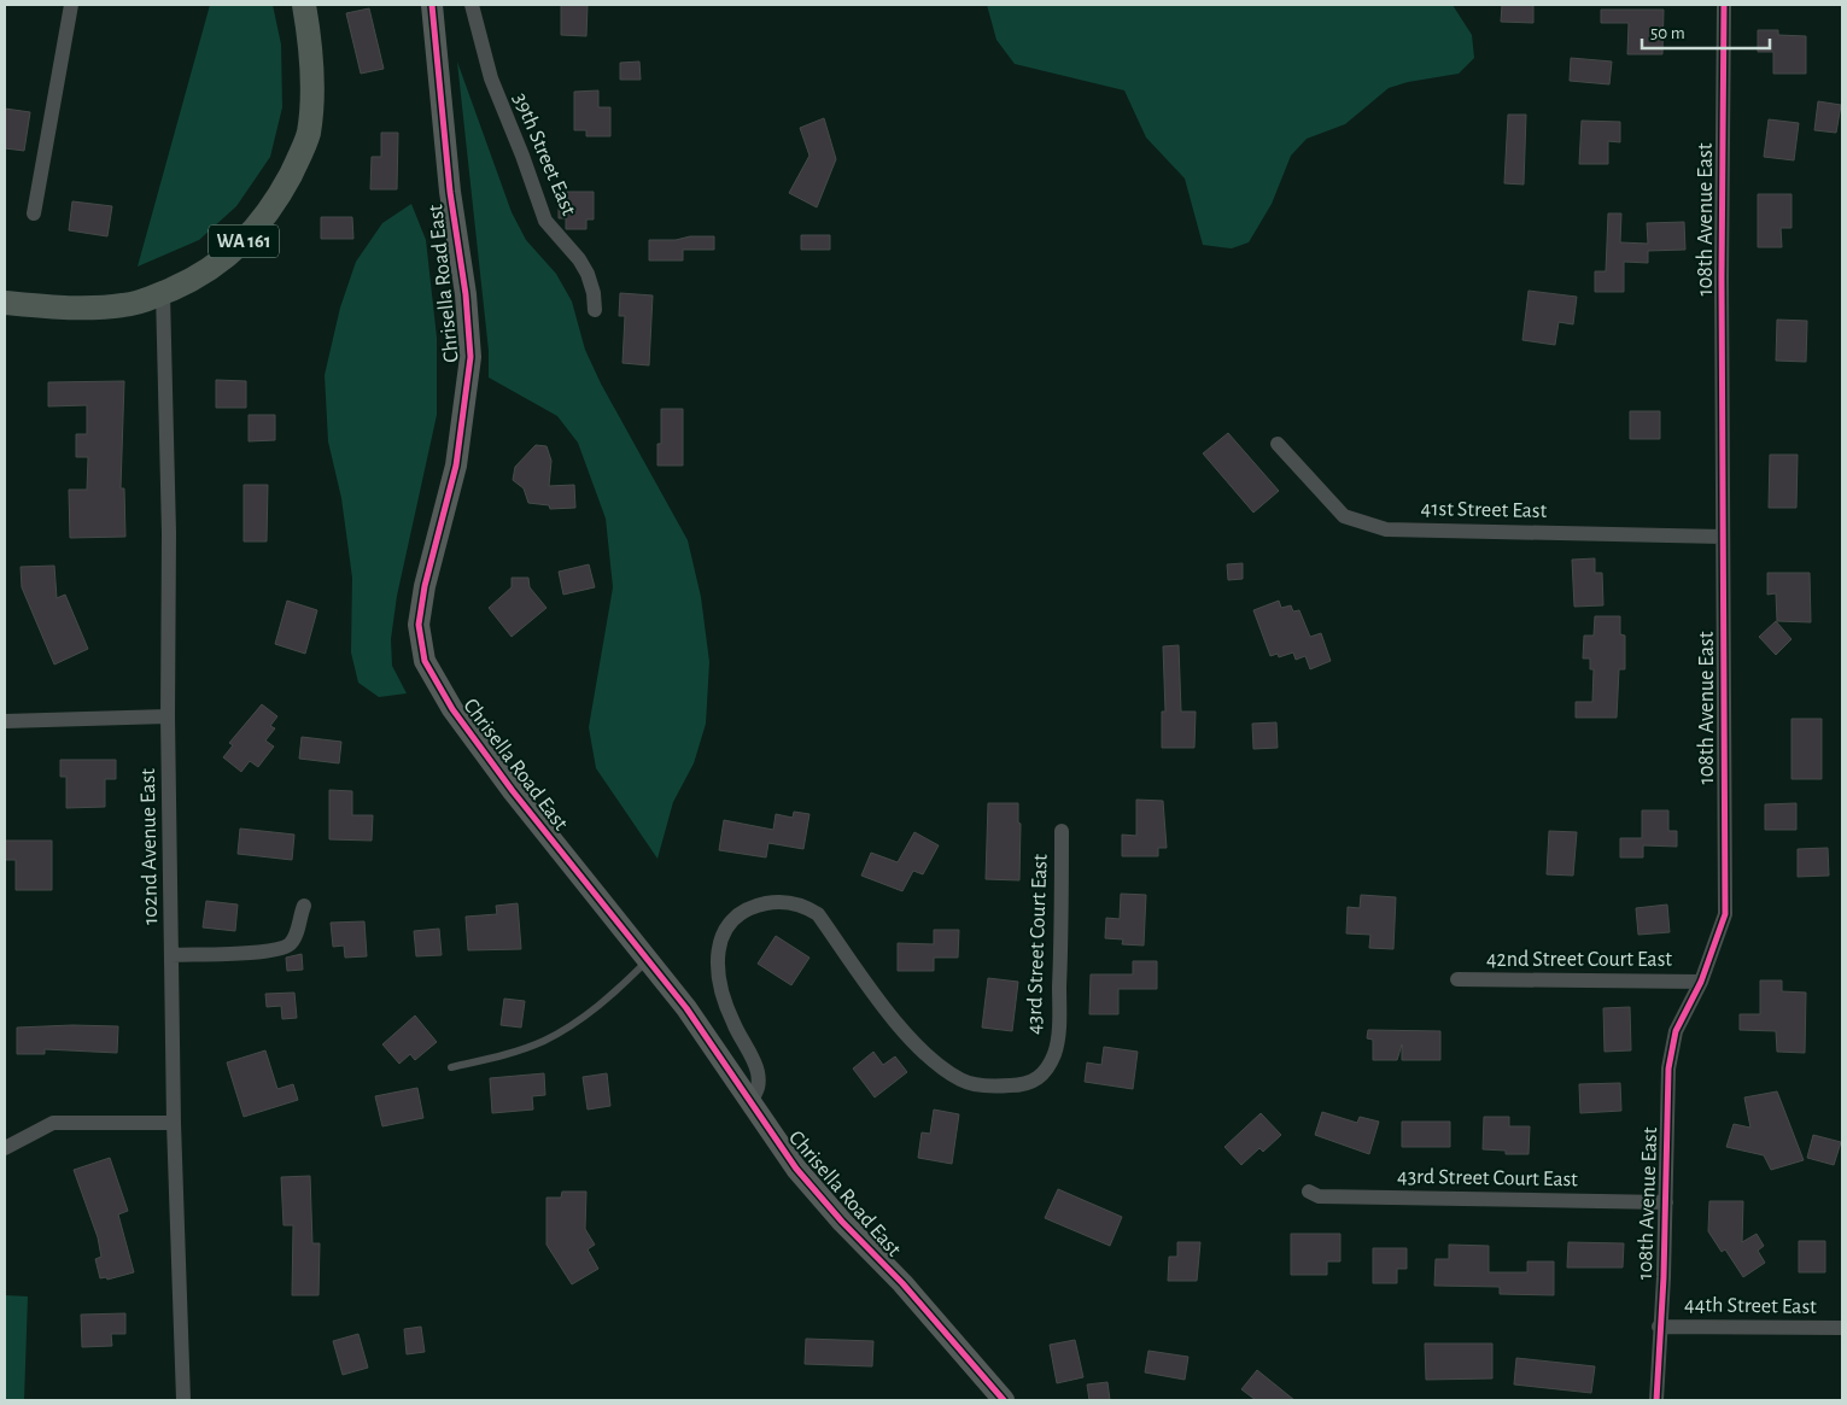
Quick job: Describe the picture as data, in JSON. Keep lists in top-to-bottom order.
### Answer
{
  "streets": {
    "main road": ["WA 161"],
    "street": [
      "39th Street East",
      "108th Avenue East",
      "Chrisella Road East",
      "41st Street East",
      "102nd Avenue East",
      "43rd Street Court East",
      "42nd Street Court East",
      "44th Street East"
    ]
  },
  "crossings": [
    ["108th Avenue East", "41st Street East"],
    ["108th Avenue East", "43rd Street Court East"],
    ["108th Avenue East", "42nd Street Court East"],
    ["108th Avenue East", "44th Street East"],
    ["WA 161", "102nd Avenue East"],
    ["Chrisella Road East", "43rd Street Court East"]
  ],
  "scale_bar": "50 m"
}
